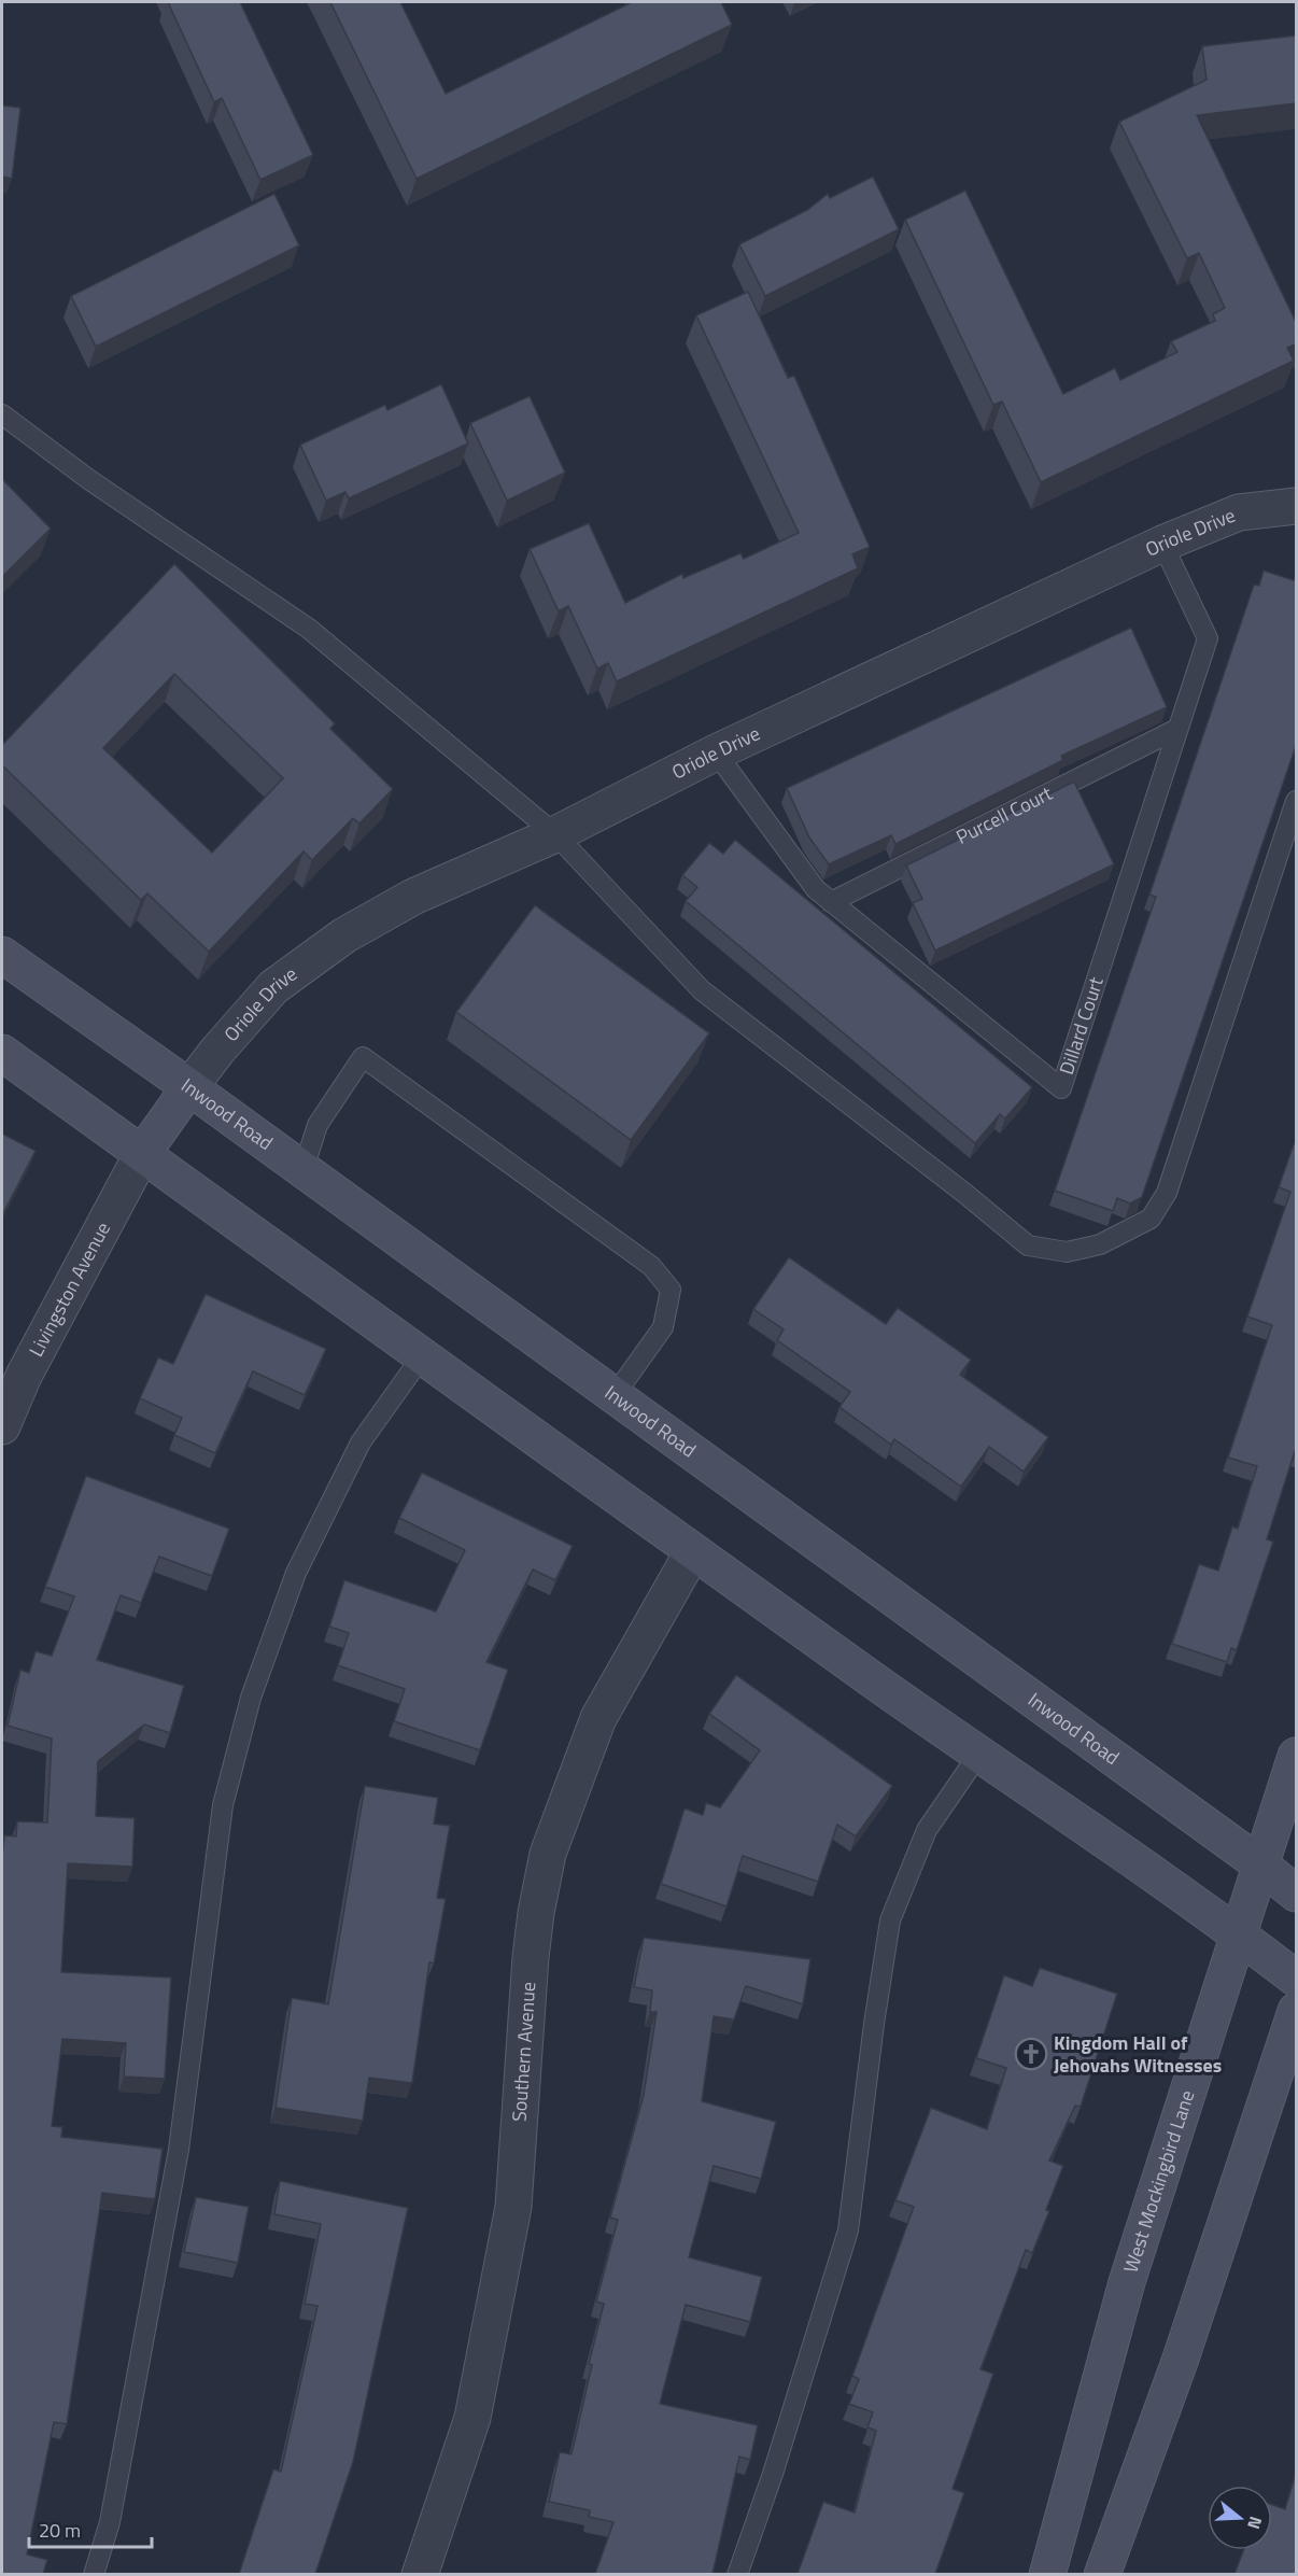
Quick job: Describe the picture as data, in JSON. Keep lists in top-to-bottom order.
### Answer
{
  "streets": {
    "main road": ["Inwood Road", "West Mockingbird Lane"],
    "street": ["Oriole Drive", "Livingston Avenue", "Southern Avenue"],
    "lane": ["Purcell Court", "Dillard Court"]
  },
  "crossings": [
    ["Oriole Drive", "Dillard Court"],
    ["Oriole Drive", "Inwood Road"],
    ["Purcell Court", "Dillard Court"],
    ["Inwood Road", "West Mockingbird Lane"]
  ],
  "places": {
    "church": ["Kingdom Hall of Jehovahs Witnesses"]
  },
  "scale_bar": "20 m",
  "north": "right"
}
